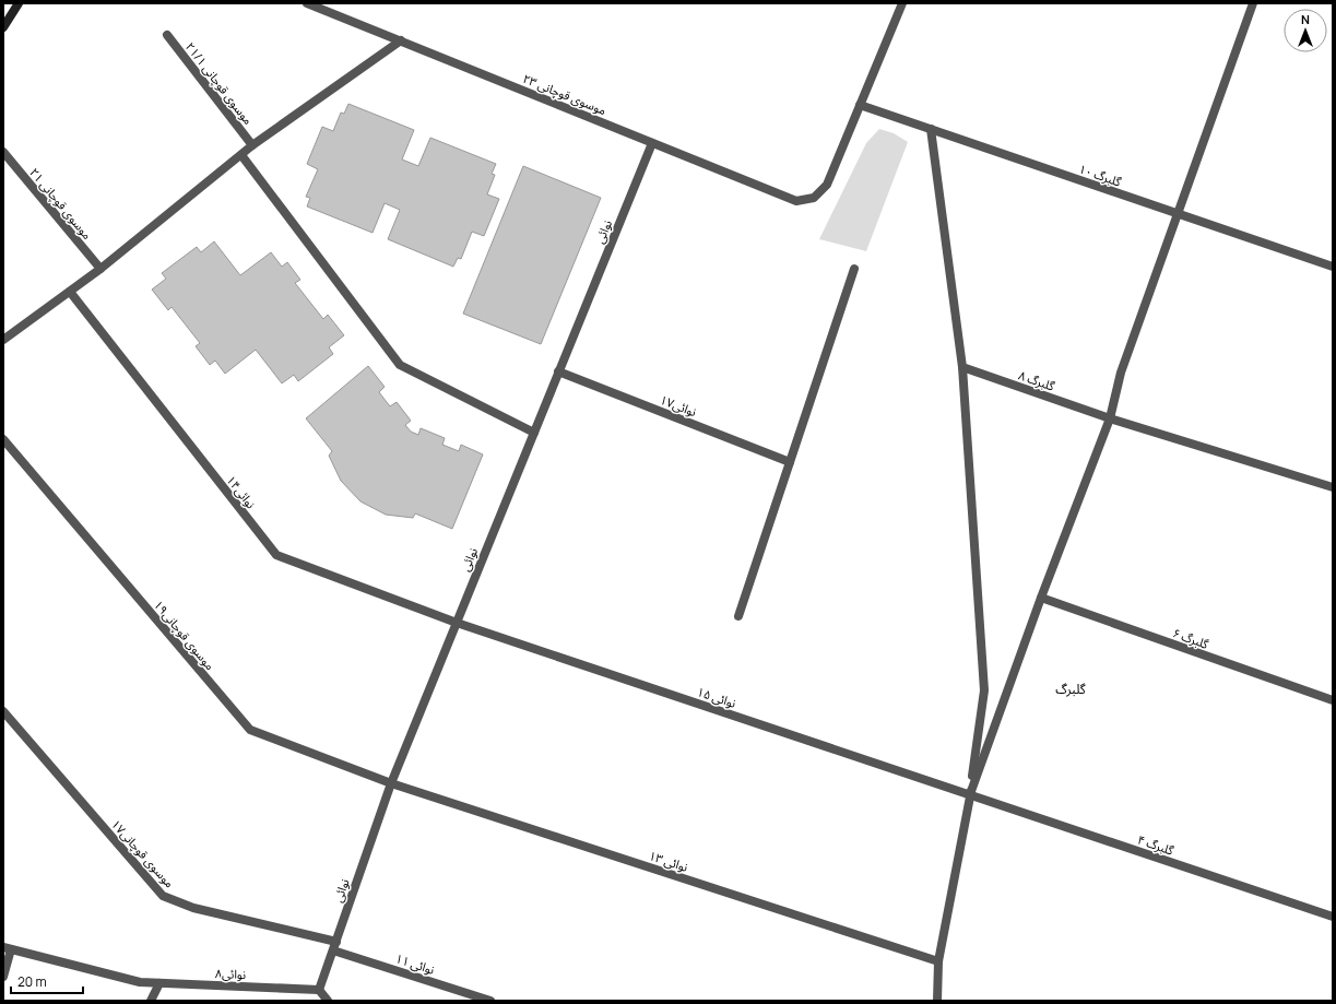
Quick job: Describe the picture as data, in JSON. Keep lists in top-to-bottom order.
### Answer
{
  "streets": {
    "street": [
      "موسوی قوچانی ۲۱/۱",
      "موسوی قوچانی ۲۳",
      "گلبرگ ۱۰",
      "موسوی قوچانی ۲۱",
      "نوائی",
      "گلبرگ ۸",
      "نوائی۱۷",
      "نوائی۱۴",
      "موسوی قوچانی۱۹",
      "گلبرگ ۶",
      "نوائی ۱۵",
      "گلبرگ ۴",
      "موسوی قوچانی۱۷",
      "نوائی ۱۳",
      "نوائی ۱۱",
      "نوائی۸"
    ]
  },
  "crossings": [
    ["موسوی قوچانی ۲۳", "گلبرگ ۱۰"],
    ["موسوی قوچانی ۲۳", "نوائی"],
    ["نوائی", "نوائی۱۷"],
    ["نوائی", "نوائی۱۴"],
    ["نوائی", "موسوی قوچانی۱۹"],
    ["نوائی", "نوائی ۱۵"],
    ["نوائی", "موسوی قوچانی۱۷"],
    ["نوائی", "نوائی ۱۳"],
    ["نوائی", "نوائی ۱۱"],
    ["نوائی", "نوائی۸"],
    ["نوائی۱۴", "نوائی ۱۵"],
    ["موسوی قوچانی۱۹", "نوائی ۱۳"],
    ["نوائی ۱۵", "گلبرگ ۴"]
  ],
  "districts": ["گلبرگ"],
  "scale_bar": "20 m",
  "north": "top"
}
